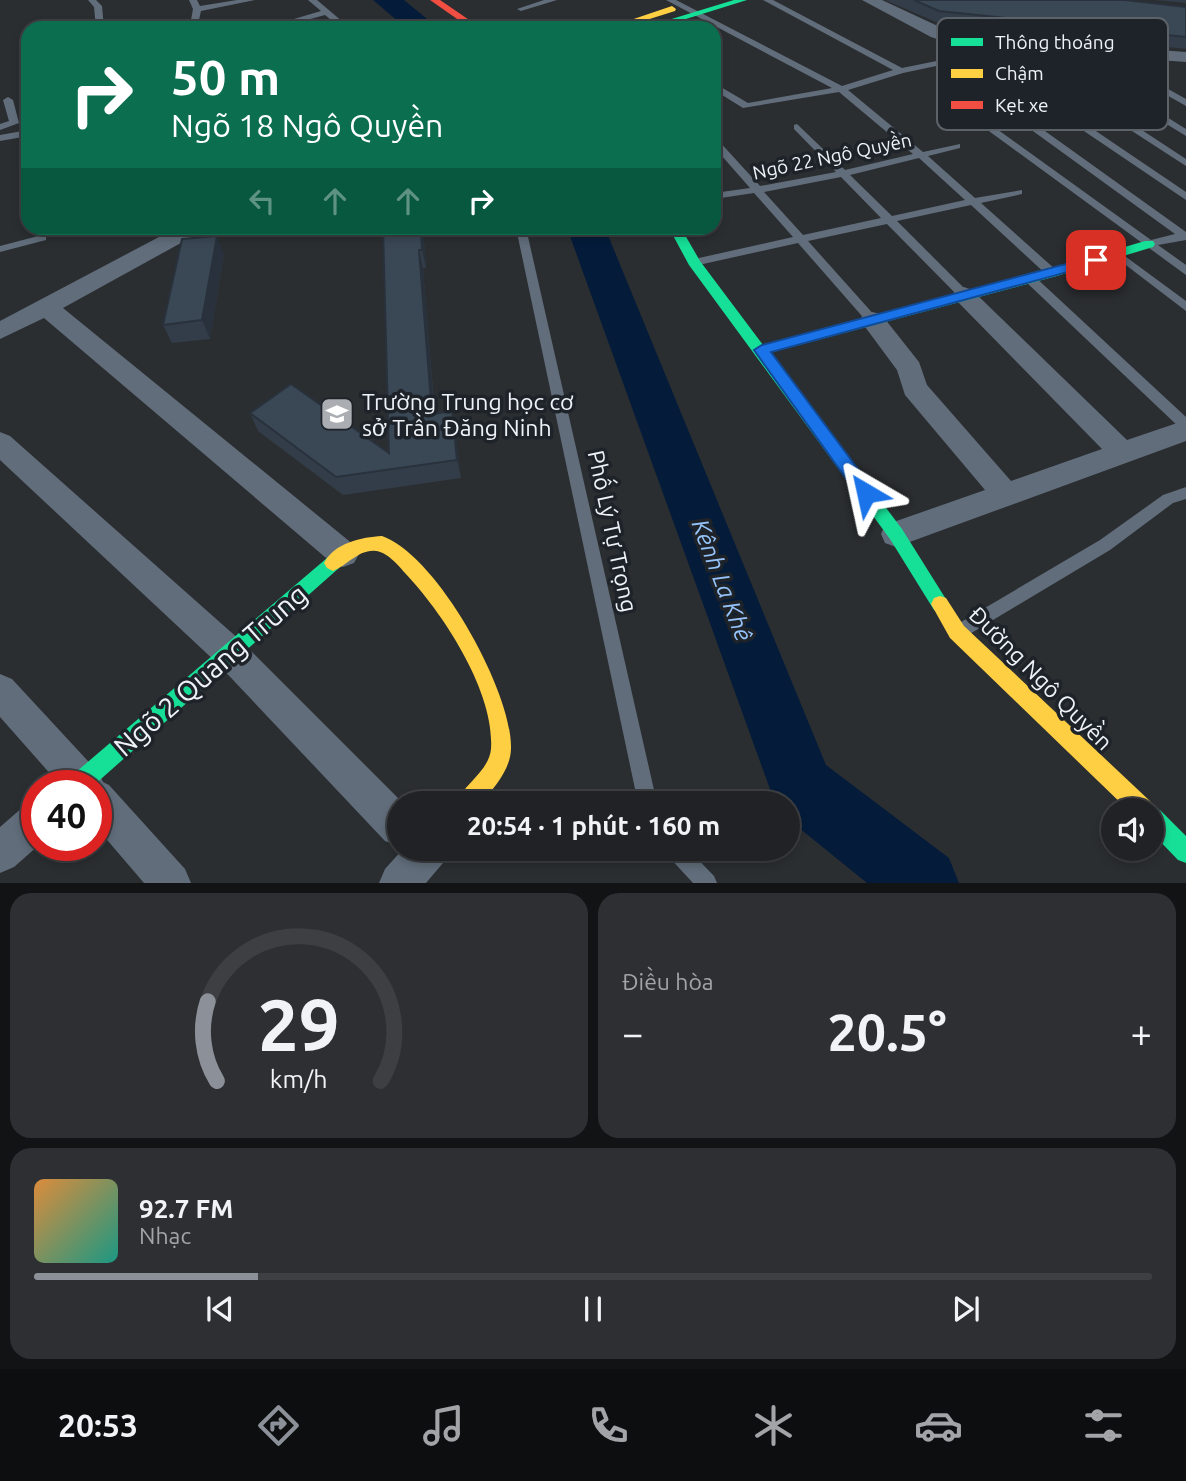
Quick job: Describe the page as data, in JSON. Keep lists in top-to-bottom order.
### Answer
{
  "streets": {
    "street": ["Ngõ 2 Quang Trung", "Đường Ngô Quyền"],
    "lane": ["Ngõ 22 Ngô Quyền", "Phố Lý Tự Trọng"]
  },
  "water": ["Kênh La Khê"],
  "places": {
    "school or university": ["Trường Trung học cơ sở Trần Đăng Ninh"]
  },
  "legend": ["Thông thoáng", "Chậm", "Kẹt xe"],
  "page": {
    "turn": ["50 m", "Ngõ 18 Ngô Quyền"],
    "limit": "40",
    "trip": "20:54 · 1 phút · 160 m",
    "tile": "Điều hòa",
    "heat": ["−", "20.5°", "+"],
    "song": ["92.7 FM", "Nhạc"],
    "tabs": "20:53",
    "gauge": ["29", "km/h"]
  }
}
